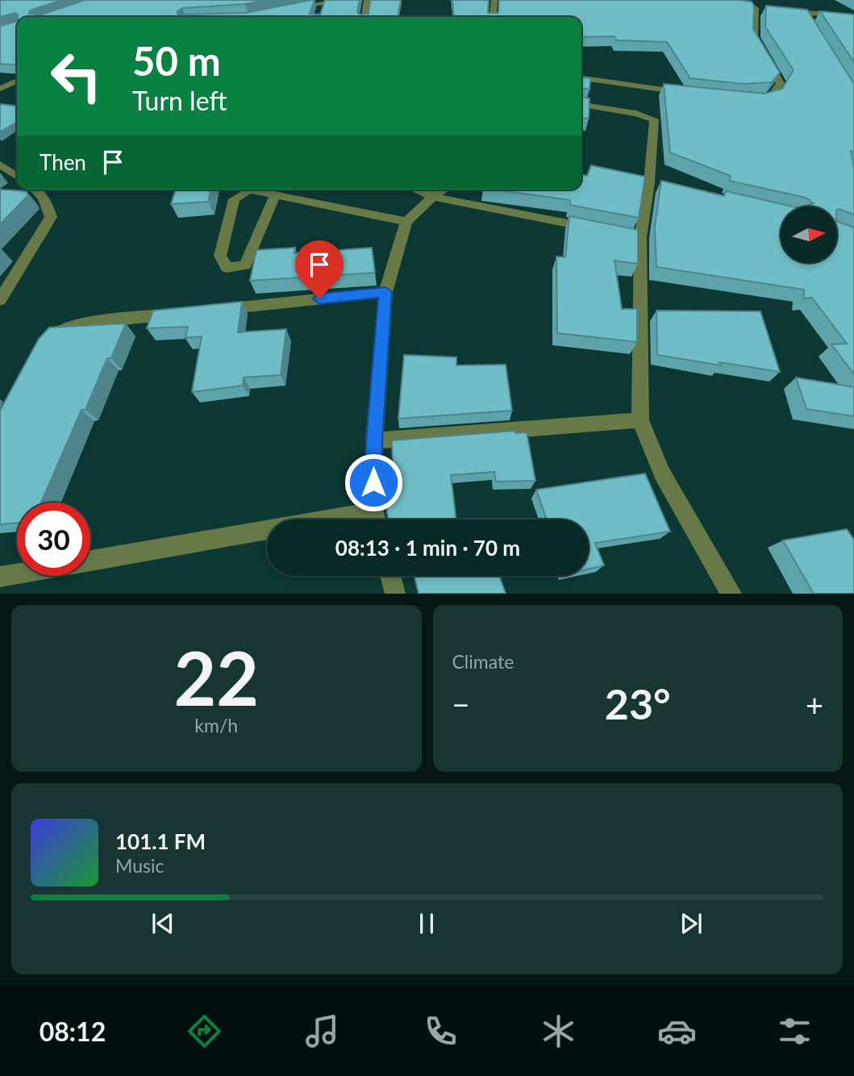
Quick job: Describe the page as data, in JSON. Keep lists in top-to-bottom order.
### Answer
{
  "north": "right",
  "page": {
    "turn": ["50 m", "Turn left"],
    "then": "Then",
    "limit": "30",
    "trip": "08:13 · 1 min · 70 m",
    "tile": [
      ["22", "km/h"],
      "Climate"
    ],
    "heat": ["−", "23°", "+"],
    "song": ["101.1 FM", "Music"],
    "tabs": "08:12"
  }
}
